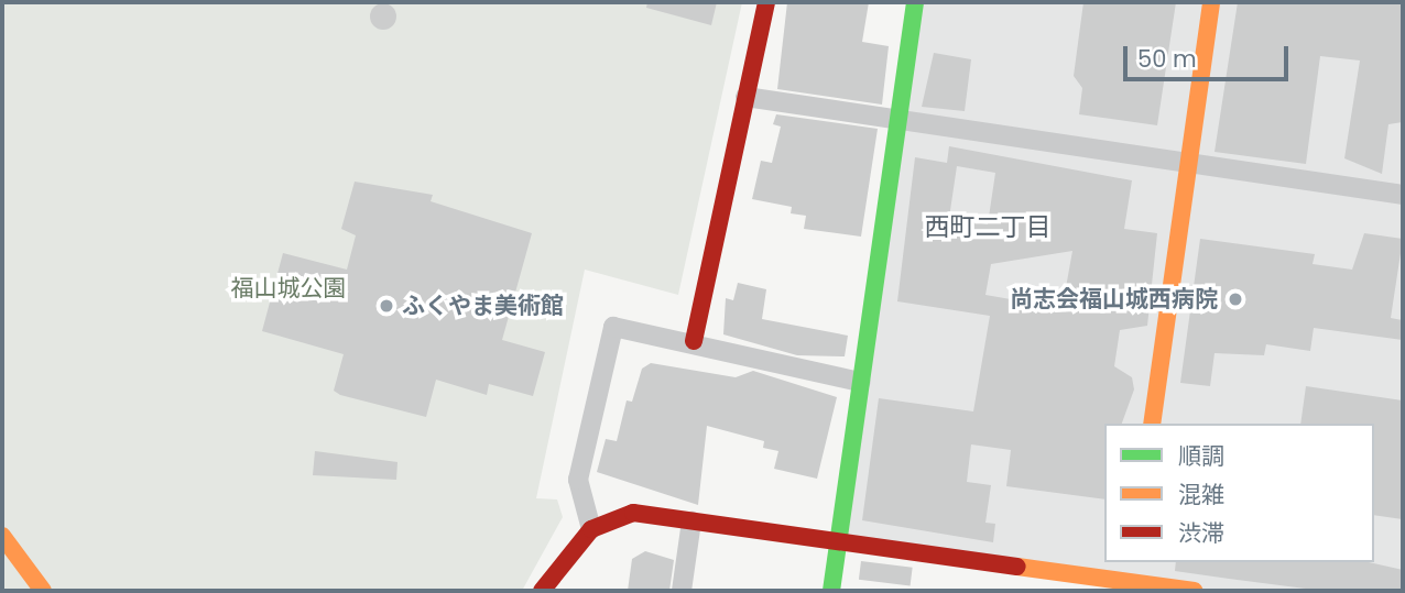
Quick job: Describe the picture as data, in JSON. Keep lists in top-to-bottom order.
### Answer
{
  "districts": ["西町二丁目"],
  "parks": ["福山城公園"],
  "places": ["尚志会福山城西病院", "ふくやま美術館"],
  "legend": ["順調", "混雑", "渋滞"],
  "scale_bar": "50 m"
}
